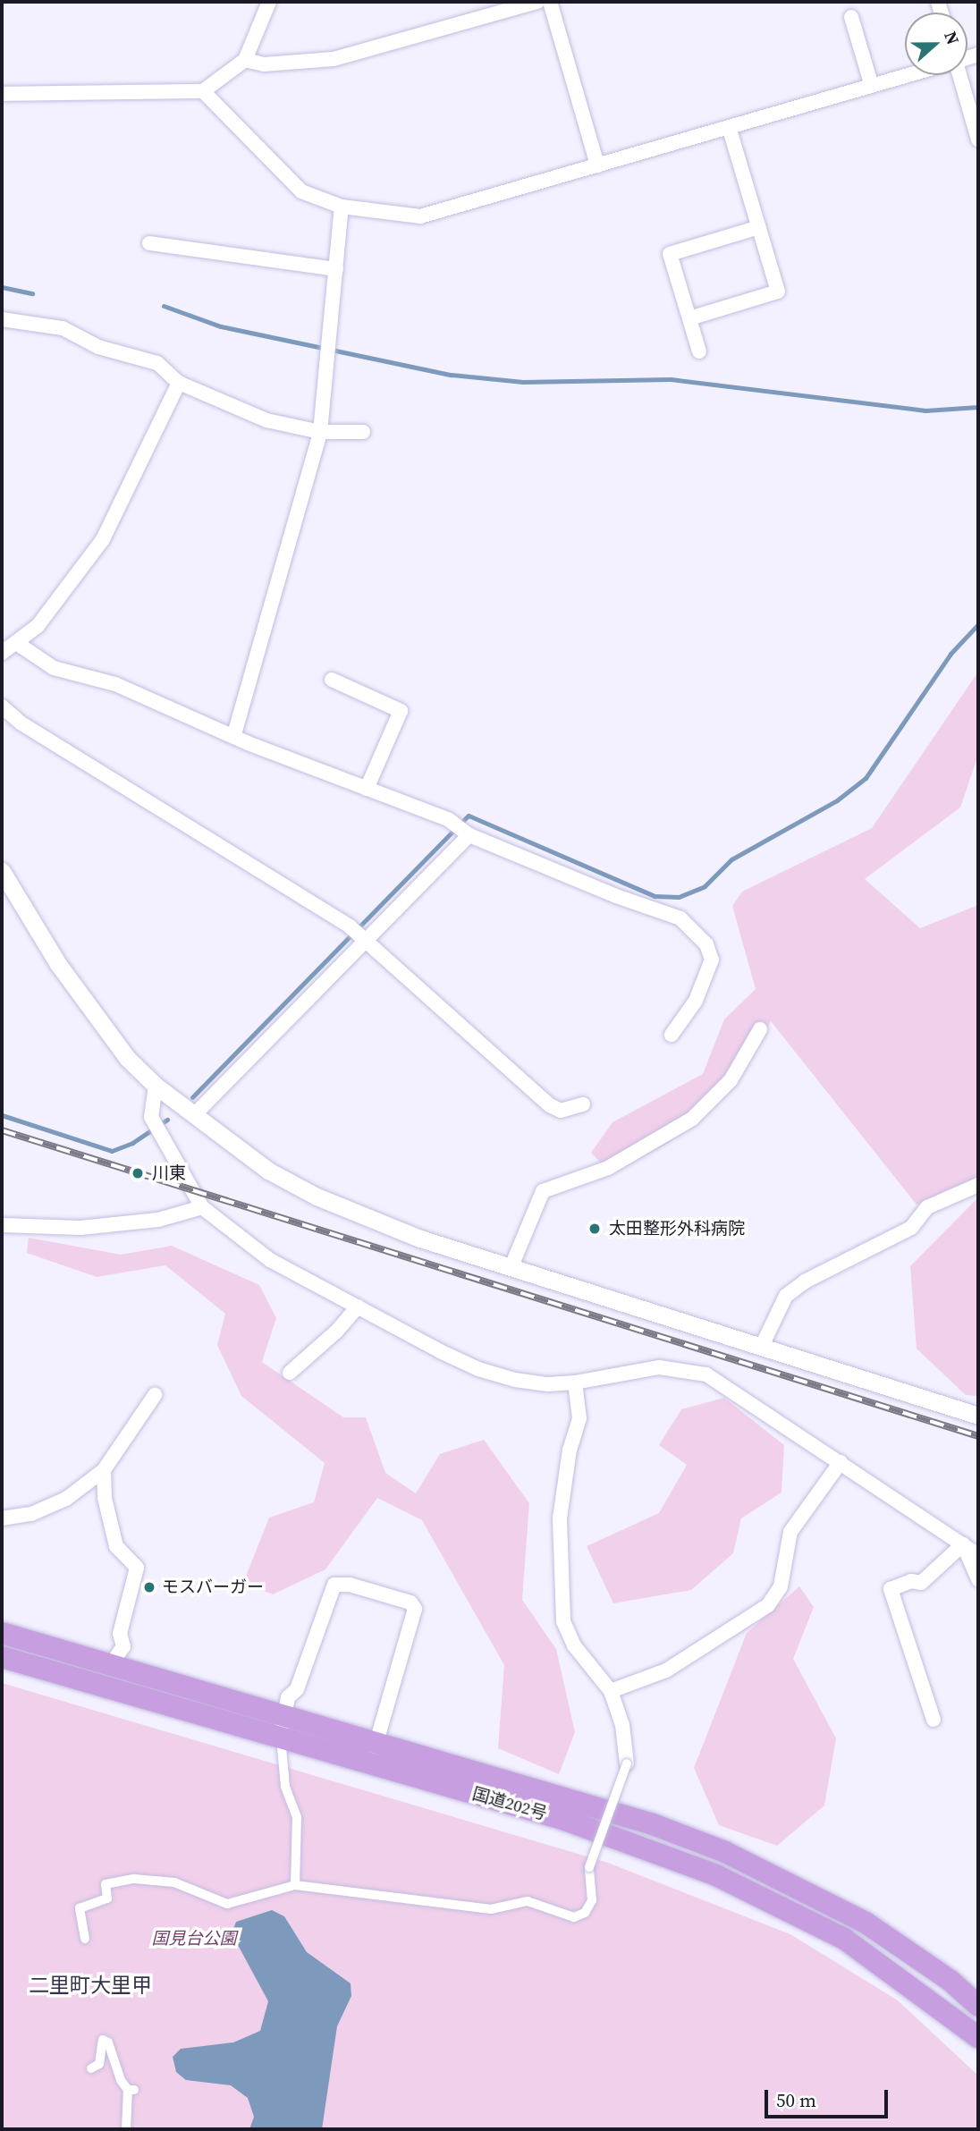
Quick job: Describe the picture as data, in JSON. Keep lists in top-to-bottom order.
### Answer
{
  "streets": {
    "highway": ["国道202号"]
  },
  "districts": ["二里町大里甲"],
  "parks": ["国見台公園"],
  "places": ["川東", "太田整形外科病院", "モスバーガー"],
  "scale_bar": "50 m",
  "north": "right"
}
